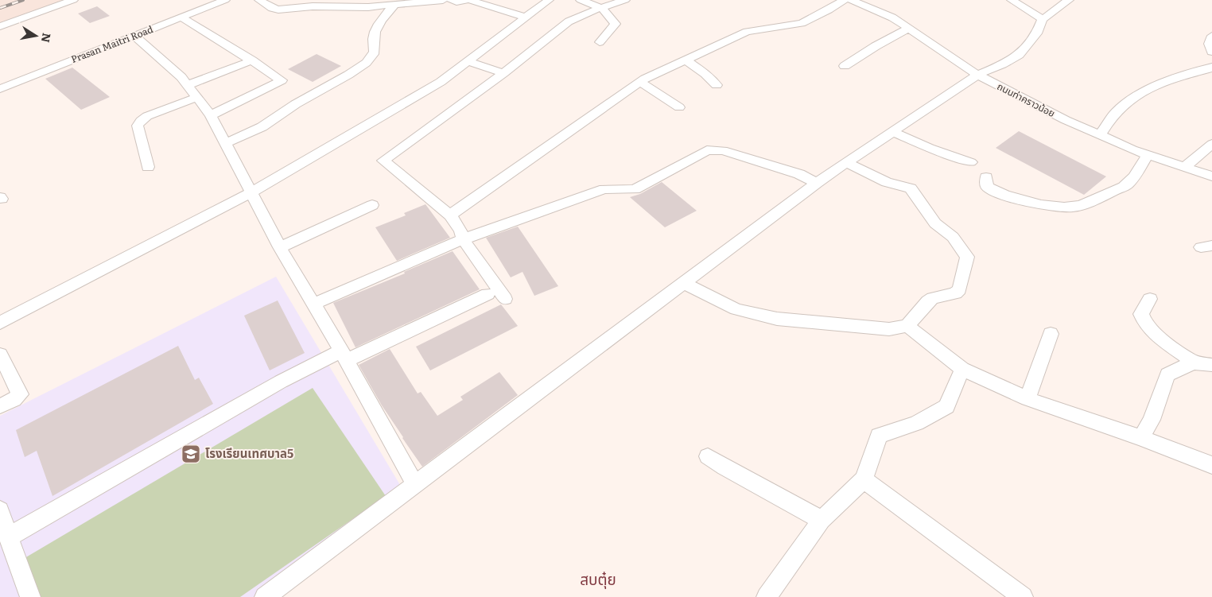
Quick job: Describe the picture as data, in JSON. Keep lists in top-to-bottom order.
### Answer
{
  "streets": {
    "street": ["Prasan Maitri Road", "ถนนท่าคราวน้อย"]
  },
  "districts": ["สบตุ๋ย"],
  "places": {
    "school or university": ["โรงเรียนเทศบาล5"]
  },
  "north": "right"
}
